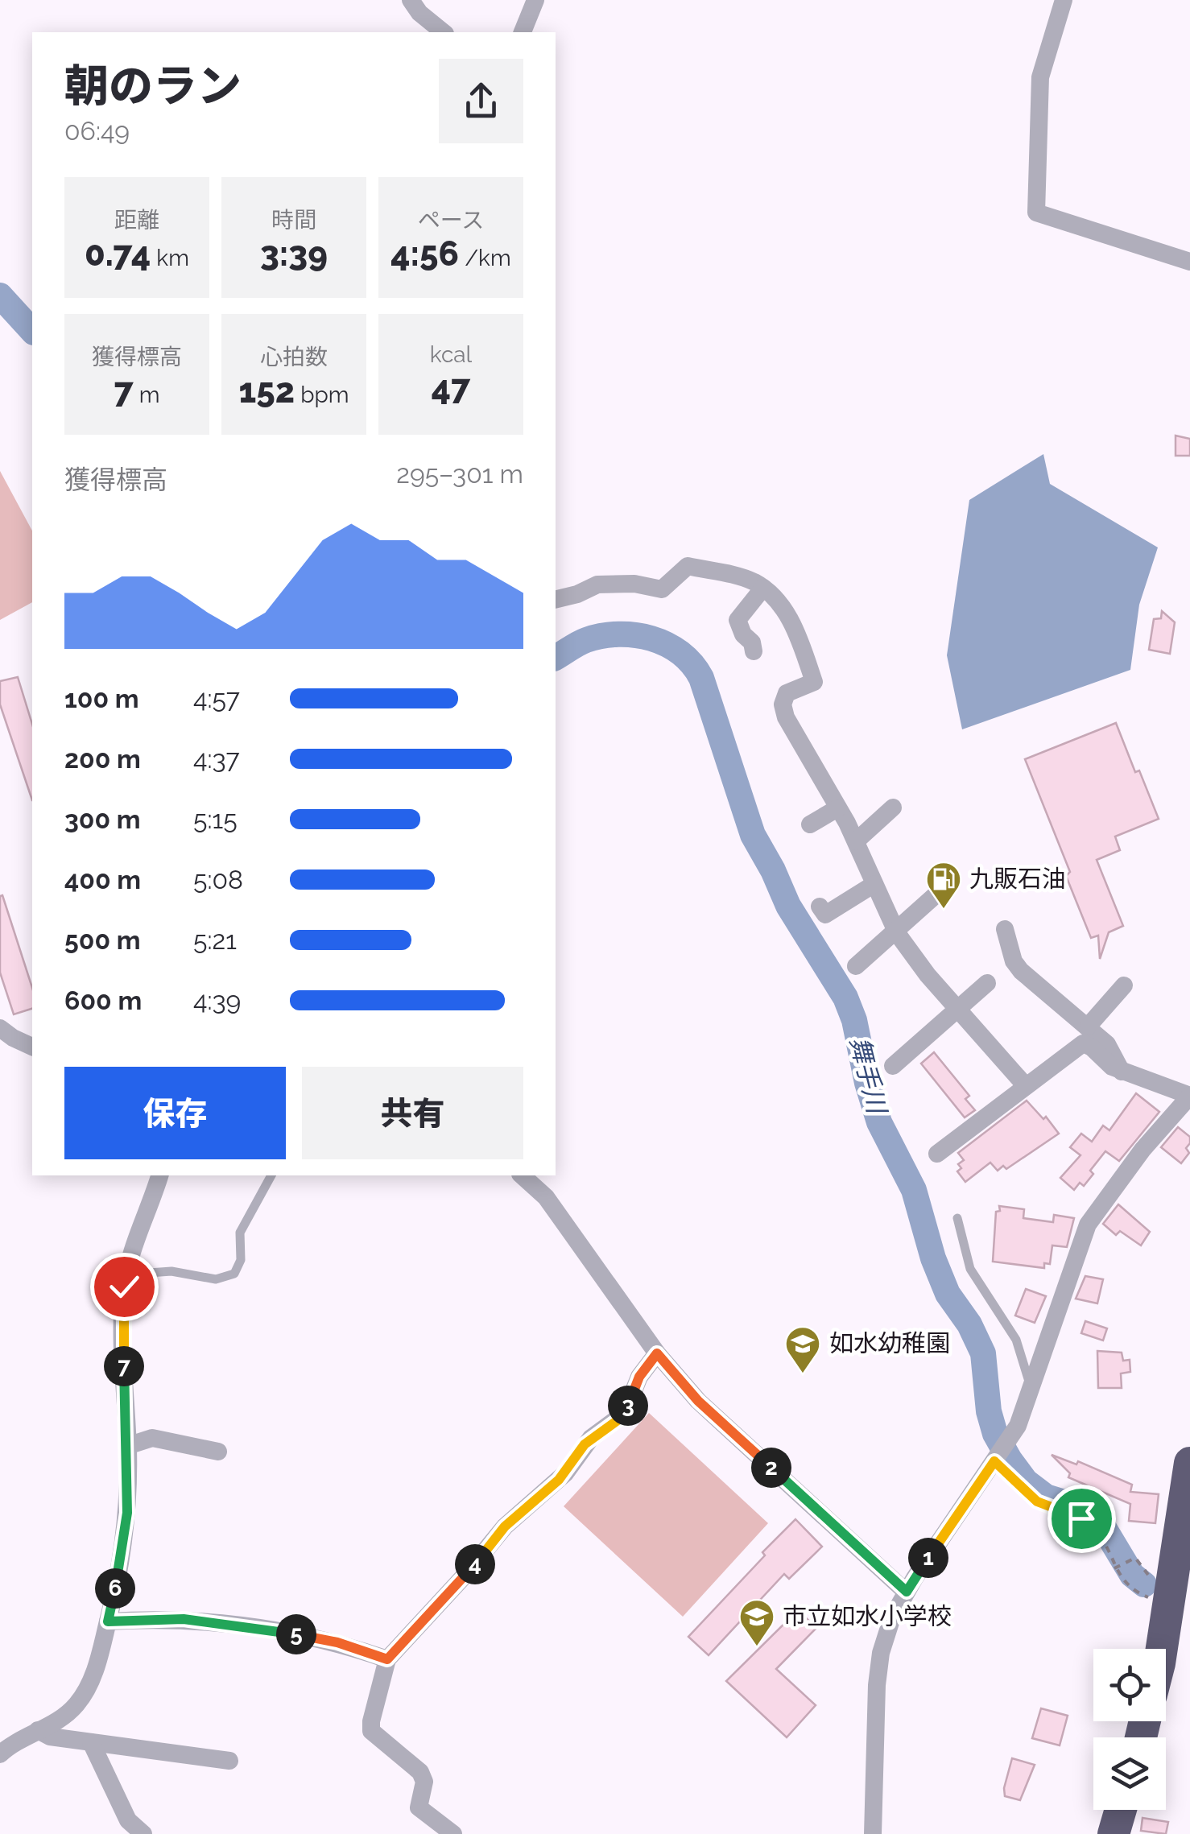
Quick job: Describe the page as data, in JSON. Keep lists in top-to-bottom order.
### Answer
{
  "water": ["舞手川"],
  "places": {
    "fuel station": ["九販石油"],
    "school or university": ["如水幼稚園", "市立如水小学校"]
  },
  "page": {
    "heading": ["朝のラン", "06:49"],
    "stats": [
      ["距離", "0.74 km"],
      ["時間", "3:39"],
      ["ペース", "4:56 /km"],
      ["獲得標高", "7 m"],
      ["心拍数", "152 bpm"],
      ["kcal", "47"]
    ],
    "chart": ["獲得標高", "295–301 m"],
    "list": [
      {
        "name": "100 m",
        "note": "4:57"
      },
      {
        "name": "200 m",
        "note": "4:37"
      },
      {
        "name": "300 m",
        "note": "5:15"
      },
      {
        "name": "400 m",
        "note": "5:08"
      },
      {
        "name": "500 m",
        "note": "5:21"
      },
      {
        "name": "600 m",
        "note": "4:39"
      }
    ],
    "buttons": ["保存", "共有"],
    "pins": [
      "7",
      "3",
      "2",
      "1",
      "4",
      "6",
      "5"
    ]
  }
}
